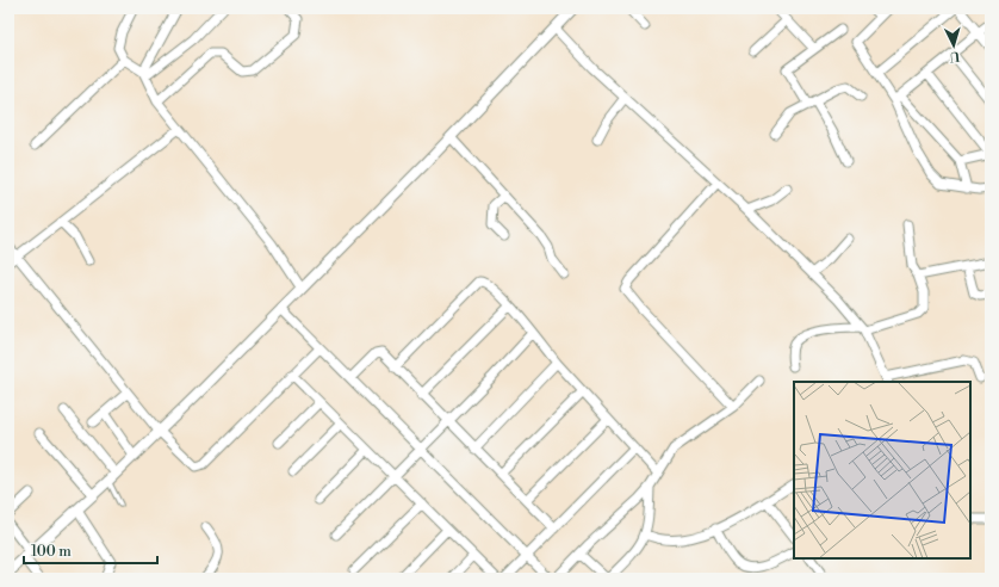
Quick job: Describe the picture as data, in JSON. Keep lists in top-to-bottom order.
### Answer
{
  "scale_bar": "100 m",
  "north": "bottom"
}
